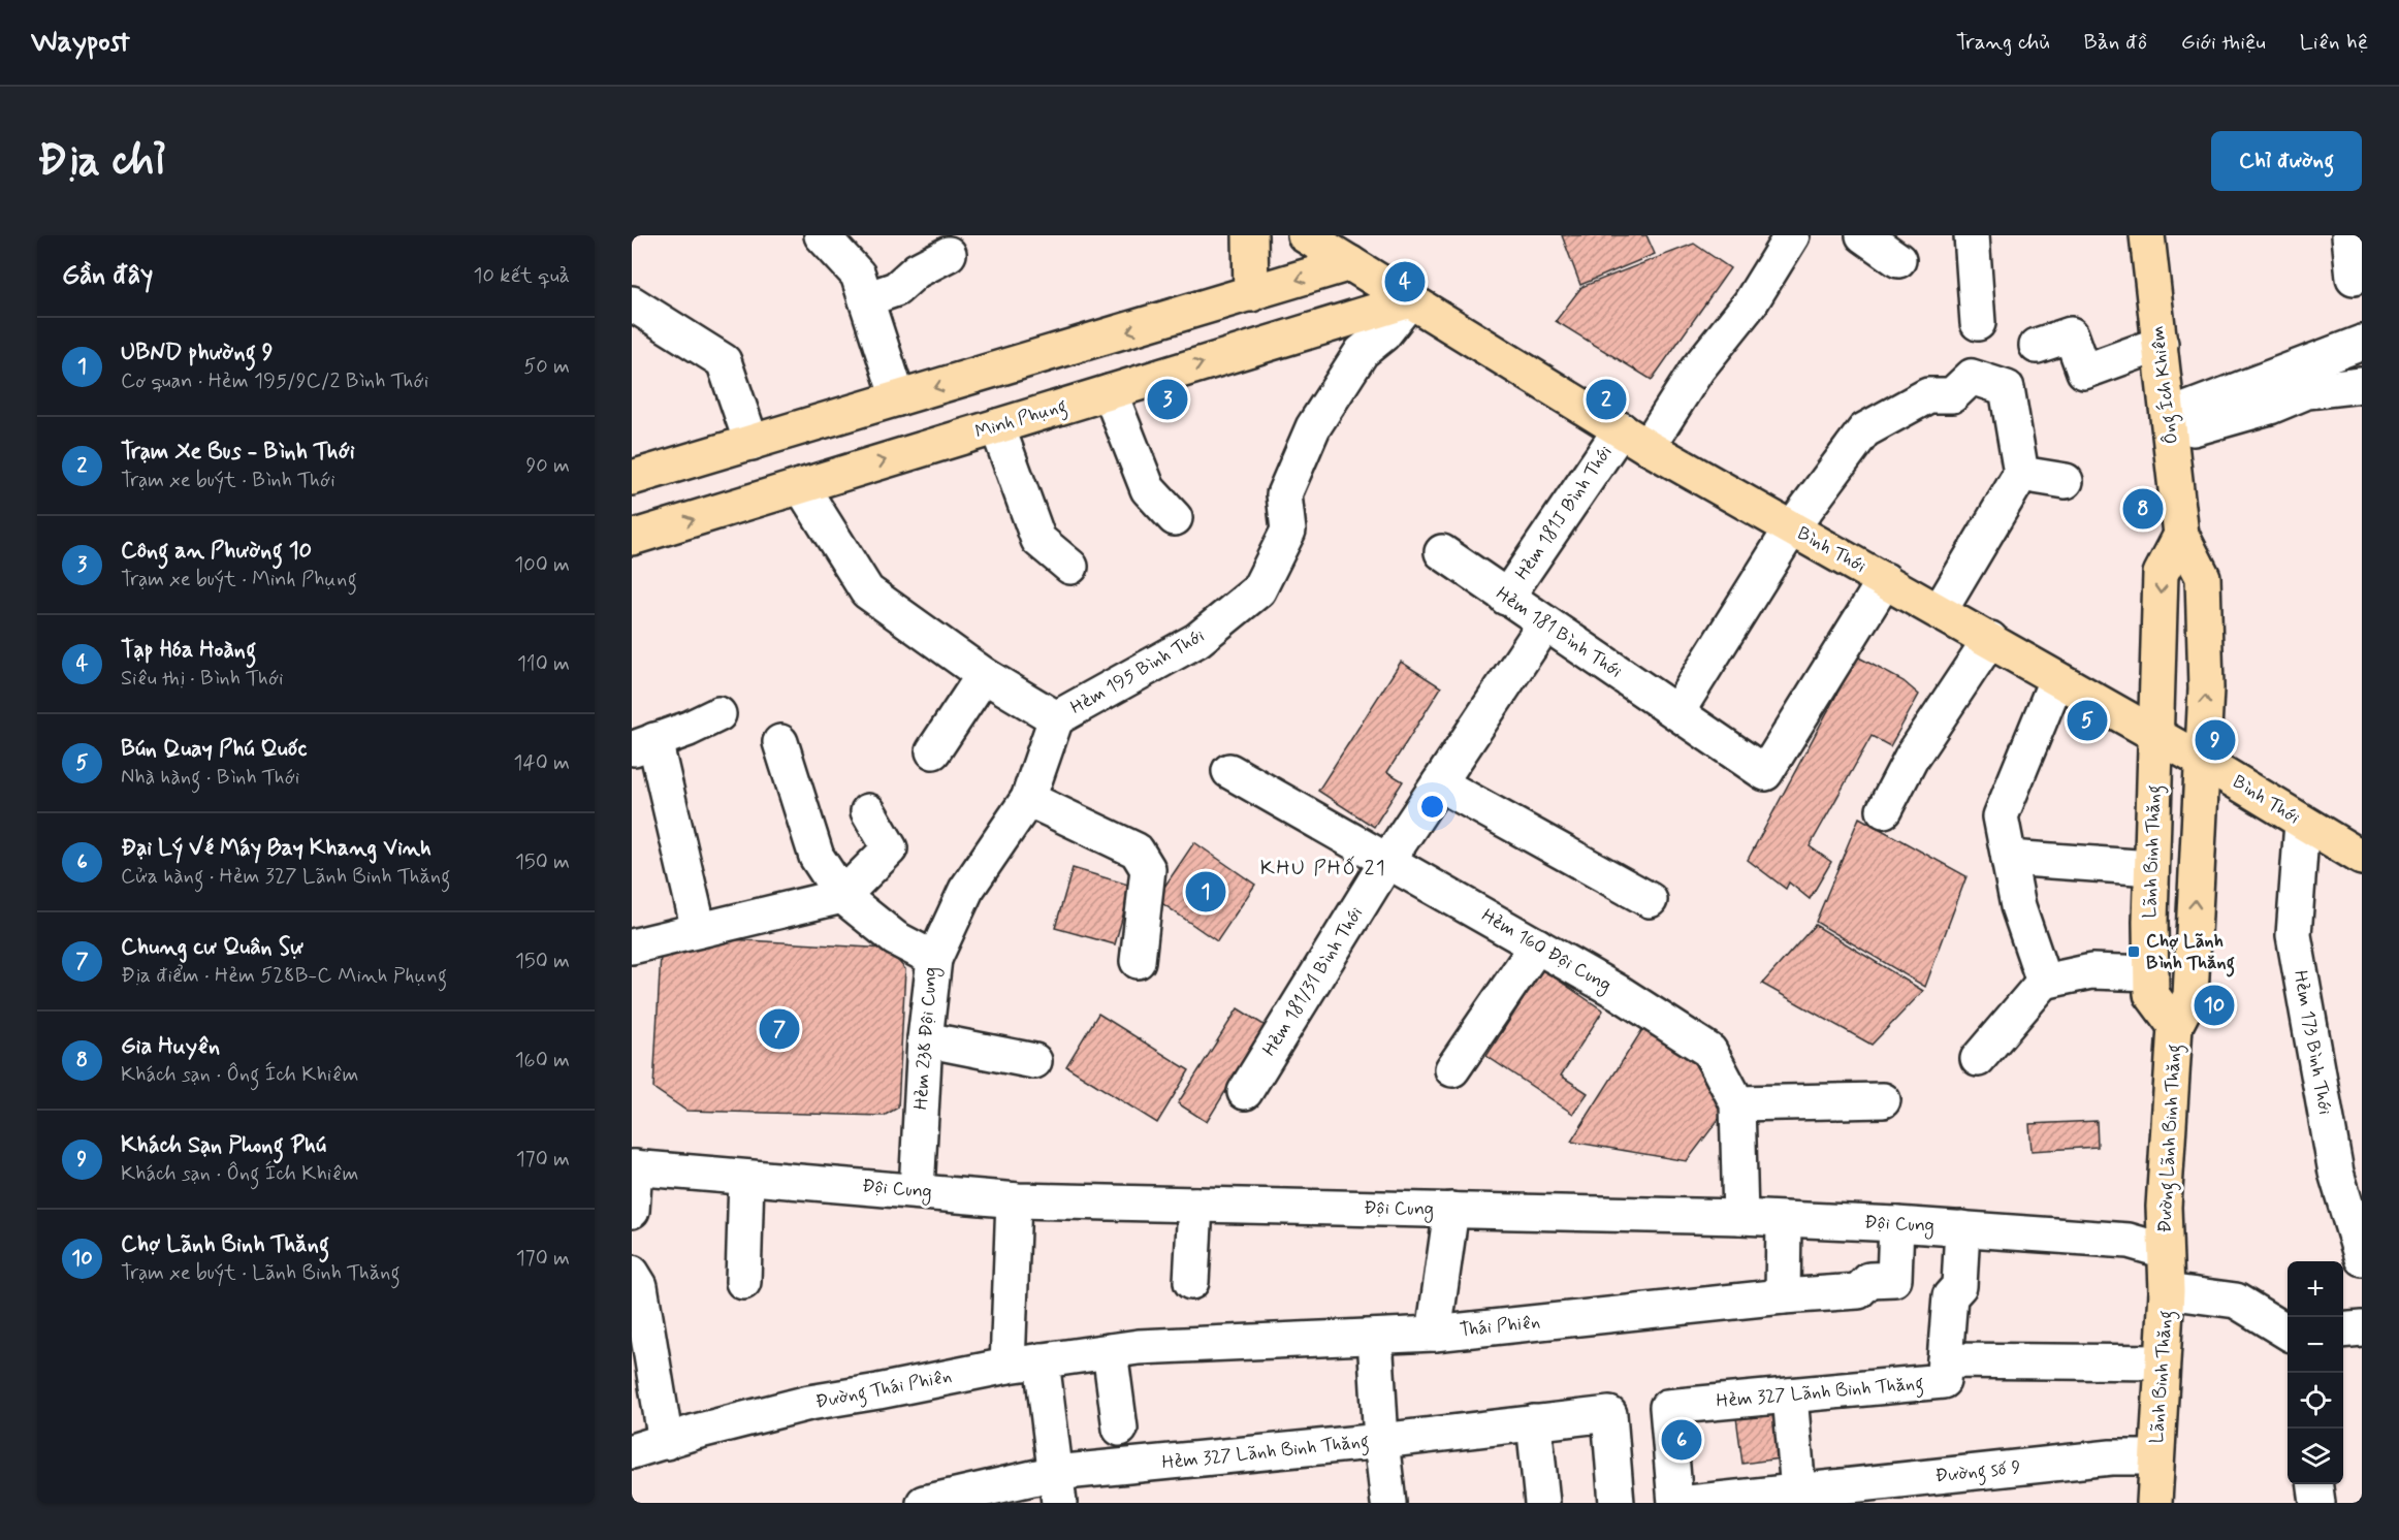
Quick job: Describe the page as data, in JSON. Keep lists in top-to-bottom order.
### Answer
{
  "streets": {
    "main road": [
      "Ông Ích Khiêm",
      "Minh Phụng",
      "Bình Thới",
      "Lãnh Binh Thăng",
      "Đường Lãnh Binh Thăng"
    ],
    "street": [
      "Hẻm 181J Bình Thới",
      "Hẻm 181 Bình Thới",
      "Hẻm 195 Bình Thới",
      "Hẻm 160 Đội Cung",
      "Hẻm 181/31 Bình Thới",
      "Hẻm 238 Đội Cung",
      "Hẻm 173 Bình Thới",
      "Đội Cung",
      "Thái Phiên",
      "Đường Thái Phiên",
      "Hẻm 327 Lãnh Binh Thăng",
      "Đường số 9"
    ]
  },
  "crossings": [
    ["Ông Ích Khiêm", "Bình Thới"],
    ["Minh Phụng", "Bình Thới"],
    ["Minh Phụng", "Hẻm 195 Bình Thới"],
    ["Hẻm 181J Bình Thới", "Bình Thới"],
    ["Hẻm 181J Bình Thới", "Hẻm 181 Bình Thới"],
    ["Bình Thới", "Hẻm 181 Bình Thới"],
    ["Bình Thới", "Hẻm 195 Bình Thới"],
    ["Bình Thới", "Lãnh Binh Thăng"],
    ["Bình Thới", "Hẻm 173 Bình Thới"],
    ["Hẻm 181 Bình Thới", "Hẻm 181/31 Bình Thới"],
    ["Lãnh Binh Thăng", "Đường Lãnh Binh Thăng"],
    ["Lãnh Binh Thăng", "Đội Cung"],
    ["Lãnh Binh Thăng", "Hẻm 327 Lãnh Binh Thăng"],
    ["Lãnh Binh Thăng", "Đường số 9"],
    ["Hẻm 160 Đội Cung", "Hẻm 181/31 Bình Thới"],
    ["Hẻm 160 Đội Cung", "Đội Cung"],
    ["Hẻm 238 Đội Cung", "Đội Cung"],
    ["Đường Lãnh Binh Thăng", "Đội Cung"],
    ["Đội Cung", "Thái Phiên"],
    ["Thái Phiên", "Đường Thái Phiên"]
  ],
  "districts": ["KHU PHỐ 21"],
  "places": {
    "transit": ["Chợ Lãnh Bình Thăng"]
  },
  "page": {
    "header": "Waypost",
    "nav": [
      "Trang chủ",
      "Bản đồ",
      "Giới thiệu",
      "Liên hệ"
    ],
    "buttons": "Chỉ đường",
    "title": "Địa chỉ",
    "heading": ["Gần đây", "10 kết quả"],
    "pins": [
      "4",
      "2",
      "3",
      "8",
      "5",
      "9",
      "1",
      "10",
      "7",
      "6"
    ],
    "list": [
      {
        "mark": "1",
        "name": "UBND phường 9",
        "note": "Cơ quan · Hẻm 195/9C/2 Bình Thới",
        "value": "50 m"
      },
      {
        "mark": "2",
        "name": "Trạm Xe Bus - Bình Thới",
        "note": "Trạm xe buýt · Bình Thới",
        "value": "90 m"
      },
      {
        "mark": "3",
        "name": "Công an Phường 10",
        "note": "Trạm xe buýt · Minh Phụng",
        "value": "100 m"
      },
      {
        "mark": "4",
        "name": "Tạp Hóa Hoàng",
        "note": "Siêu thị · Bình Thới",
        "value": "110 m"
      },
      {
        "mark": "5",
        "name": "Bún Quay Phú Quốc",
        "note": "Nhà hàng · Bình Thới",
        "value": "140 m"
      },
      {
        "mark": "6",
        "name": "Đại Lý Vé Máy Bay Khang Vinh",
        "note": "Cửa hàng · Hẻm 327 Lãnh Binh Thăng",
        "value": "150 m"
      },
      {
        "mark": "7",
        "name": "Chung cư Quân Sự",
        "note": "Địa điểm · Hẻm 528B-C Minh Phụng",
        "value": "150 m"
      },
      {
        "mark": "8",
        "name": "Gia Huyên",
        "note": "Khách sạn · Ông Ích Khiêm",
        "value": "160 m"
      },
      {
        "mark": "9",
        "name": "Khách Sạn Phong Phú",
        "note": "Khách sạn · Ông Ích Khiêm",
        "value": "170 m"
      },
      {
        "mark": "10",
        "name": "Chợ Lãnh Binh Thăng",
        "note": "Trạm xe buýt · Lãnh Binh Thăng",
        "value": "170 m"
      }
    ],
    "map_buttons": ["+", "−"]
  }
}
